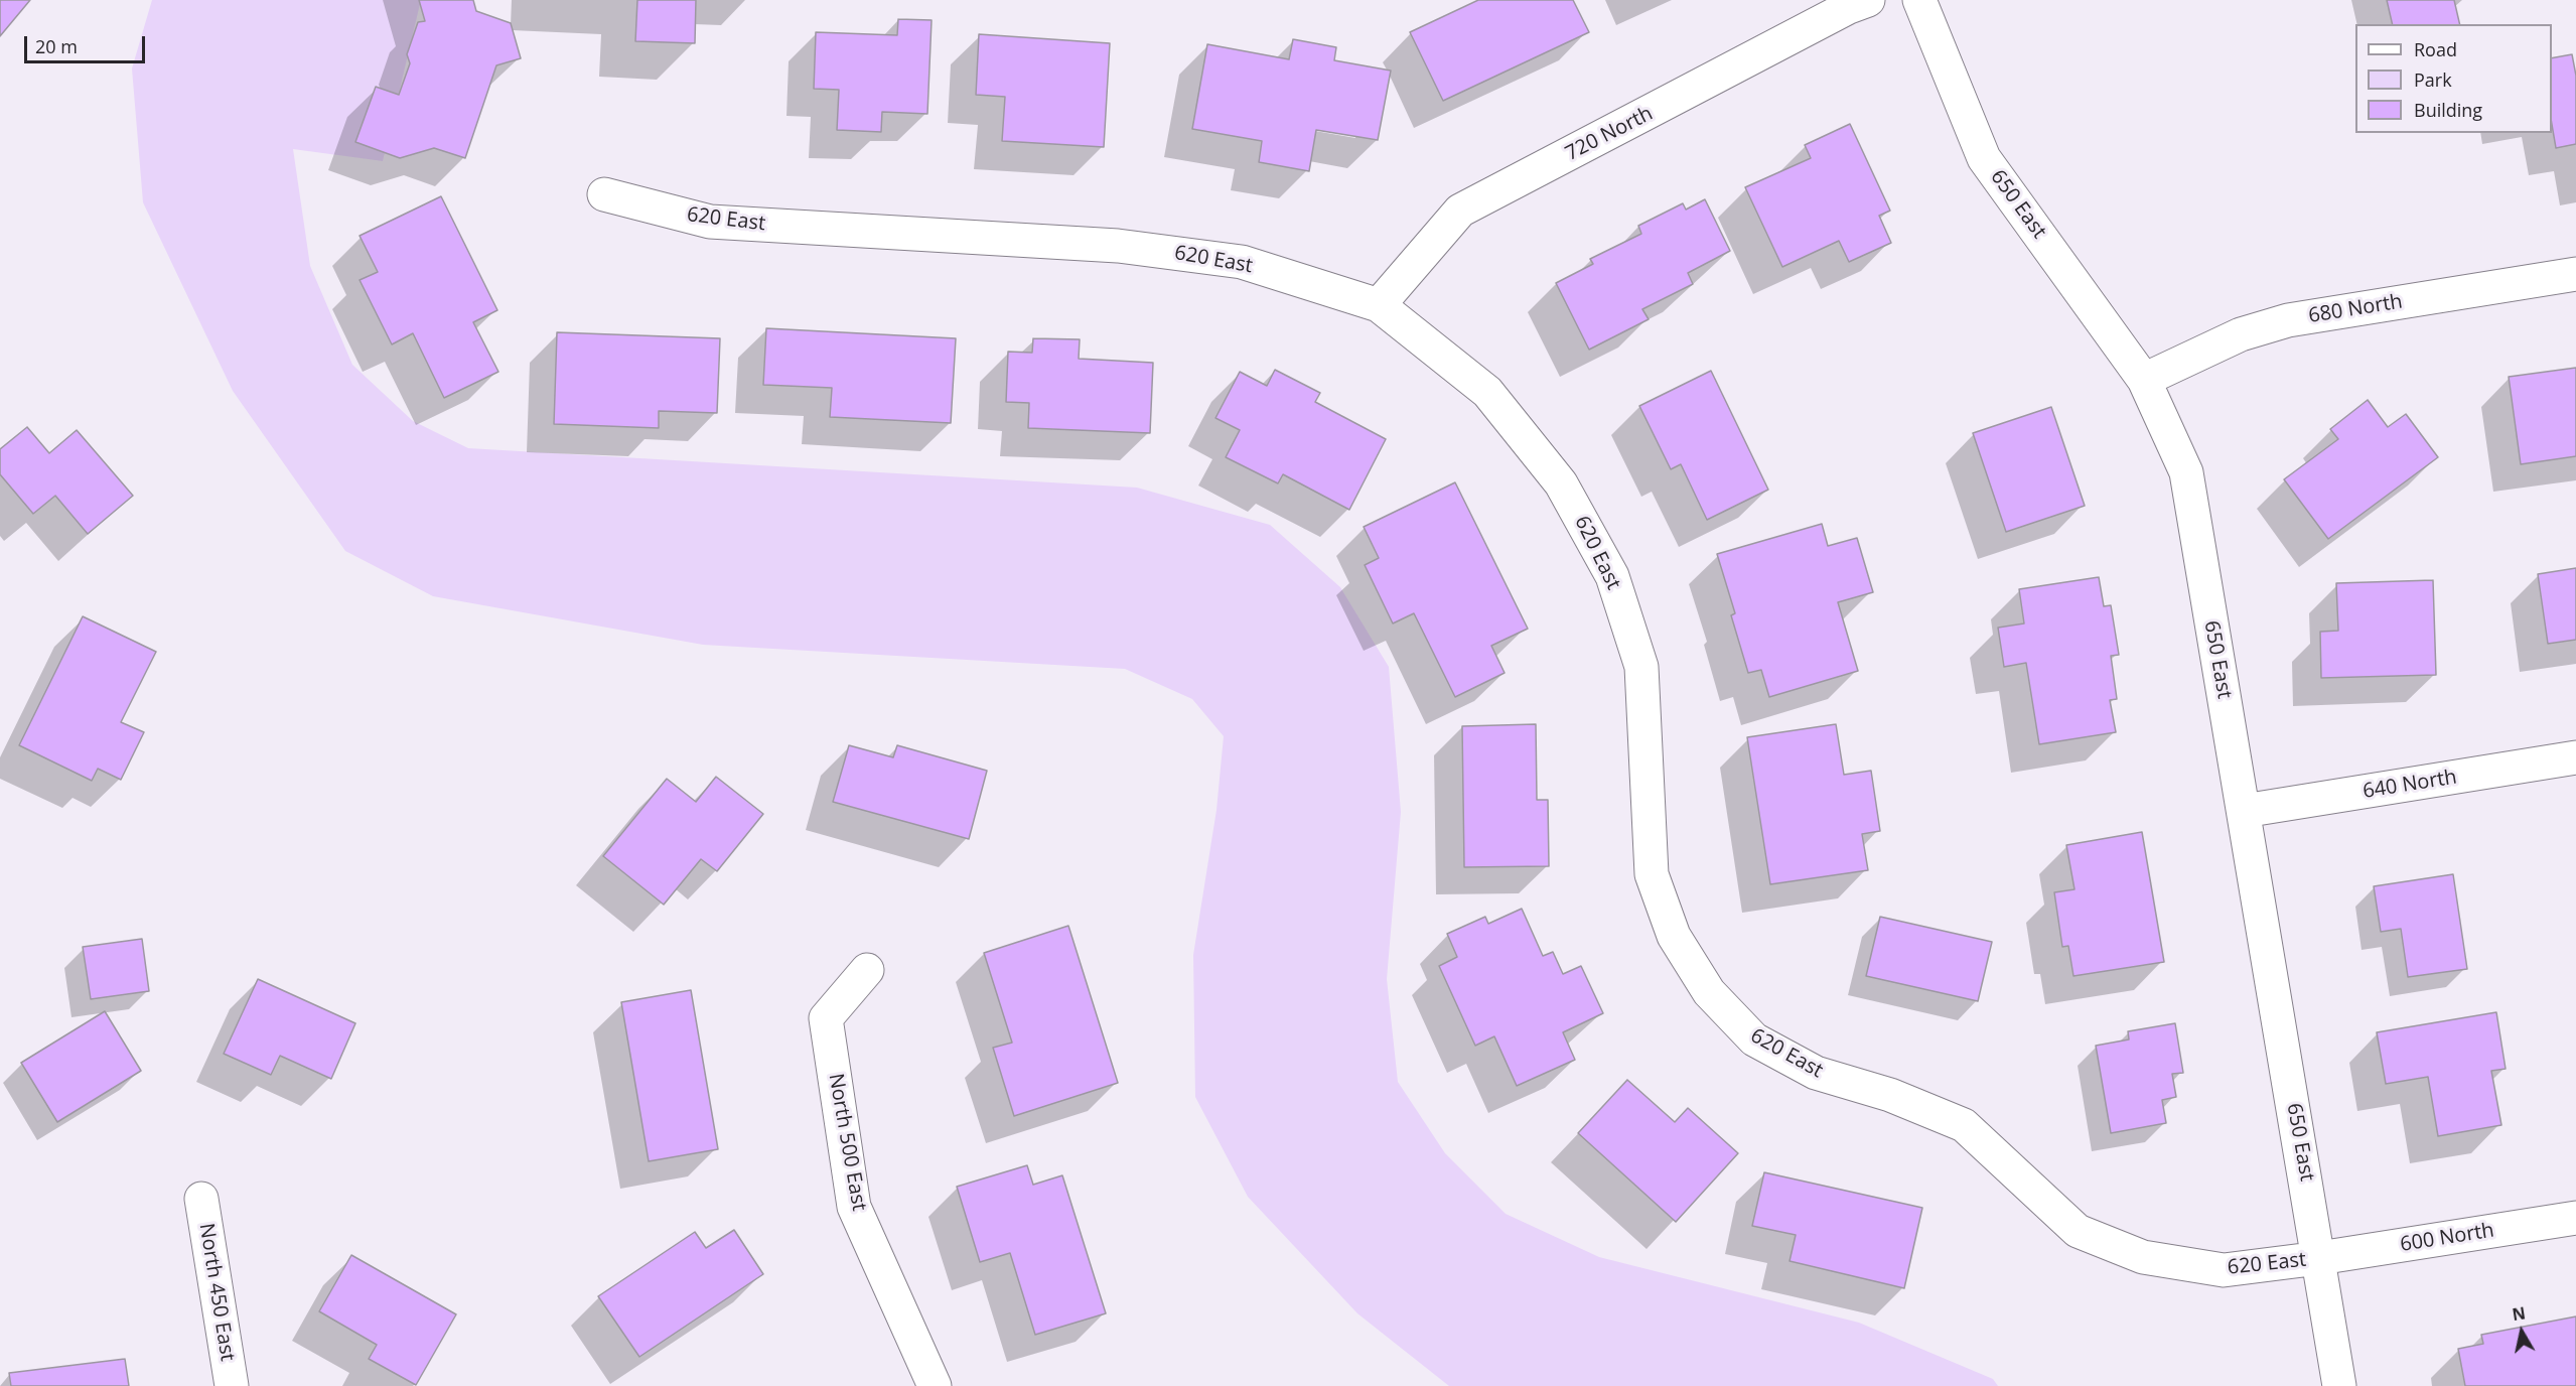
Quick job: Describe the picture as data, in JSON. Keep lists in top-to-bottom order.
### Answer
{
  "streets": {
    "street": [
      "720 North",
      "650 East",
      "620 East",
      "680 North",
      "640 North",
      "North 500 East",
      "600 North",
      "North 450 East"
    ]
  },
  "crossings": [
    ["720 North", "620 East"],
    ["650 East", "620 East"],
    ["650 East", "680 North"],
    ["650 East", "640 North"],
    ["650 East", "600 North"],
    ["620 East", "600 North"]
  ],
  "legend": ["Road", "Park", "Building"],
  "scale_bar": "20 m",
  "north": "top"
}
